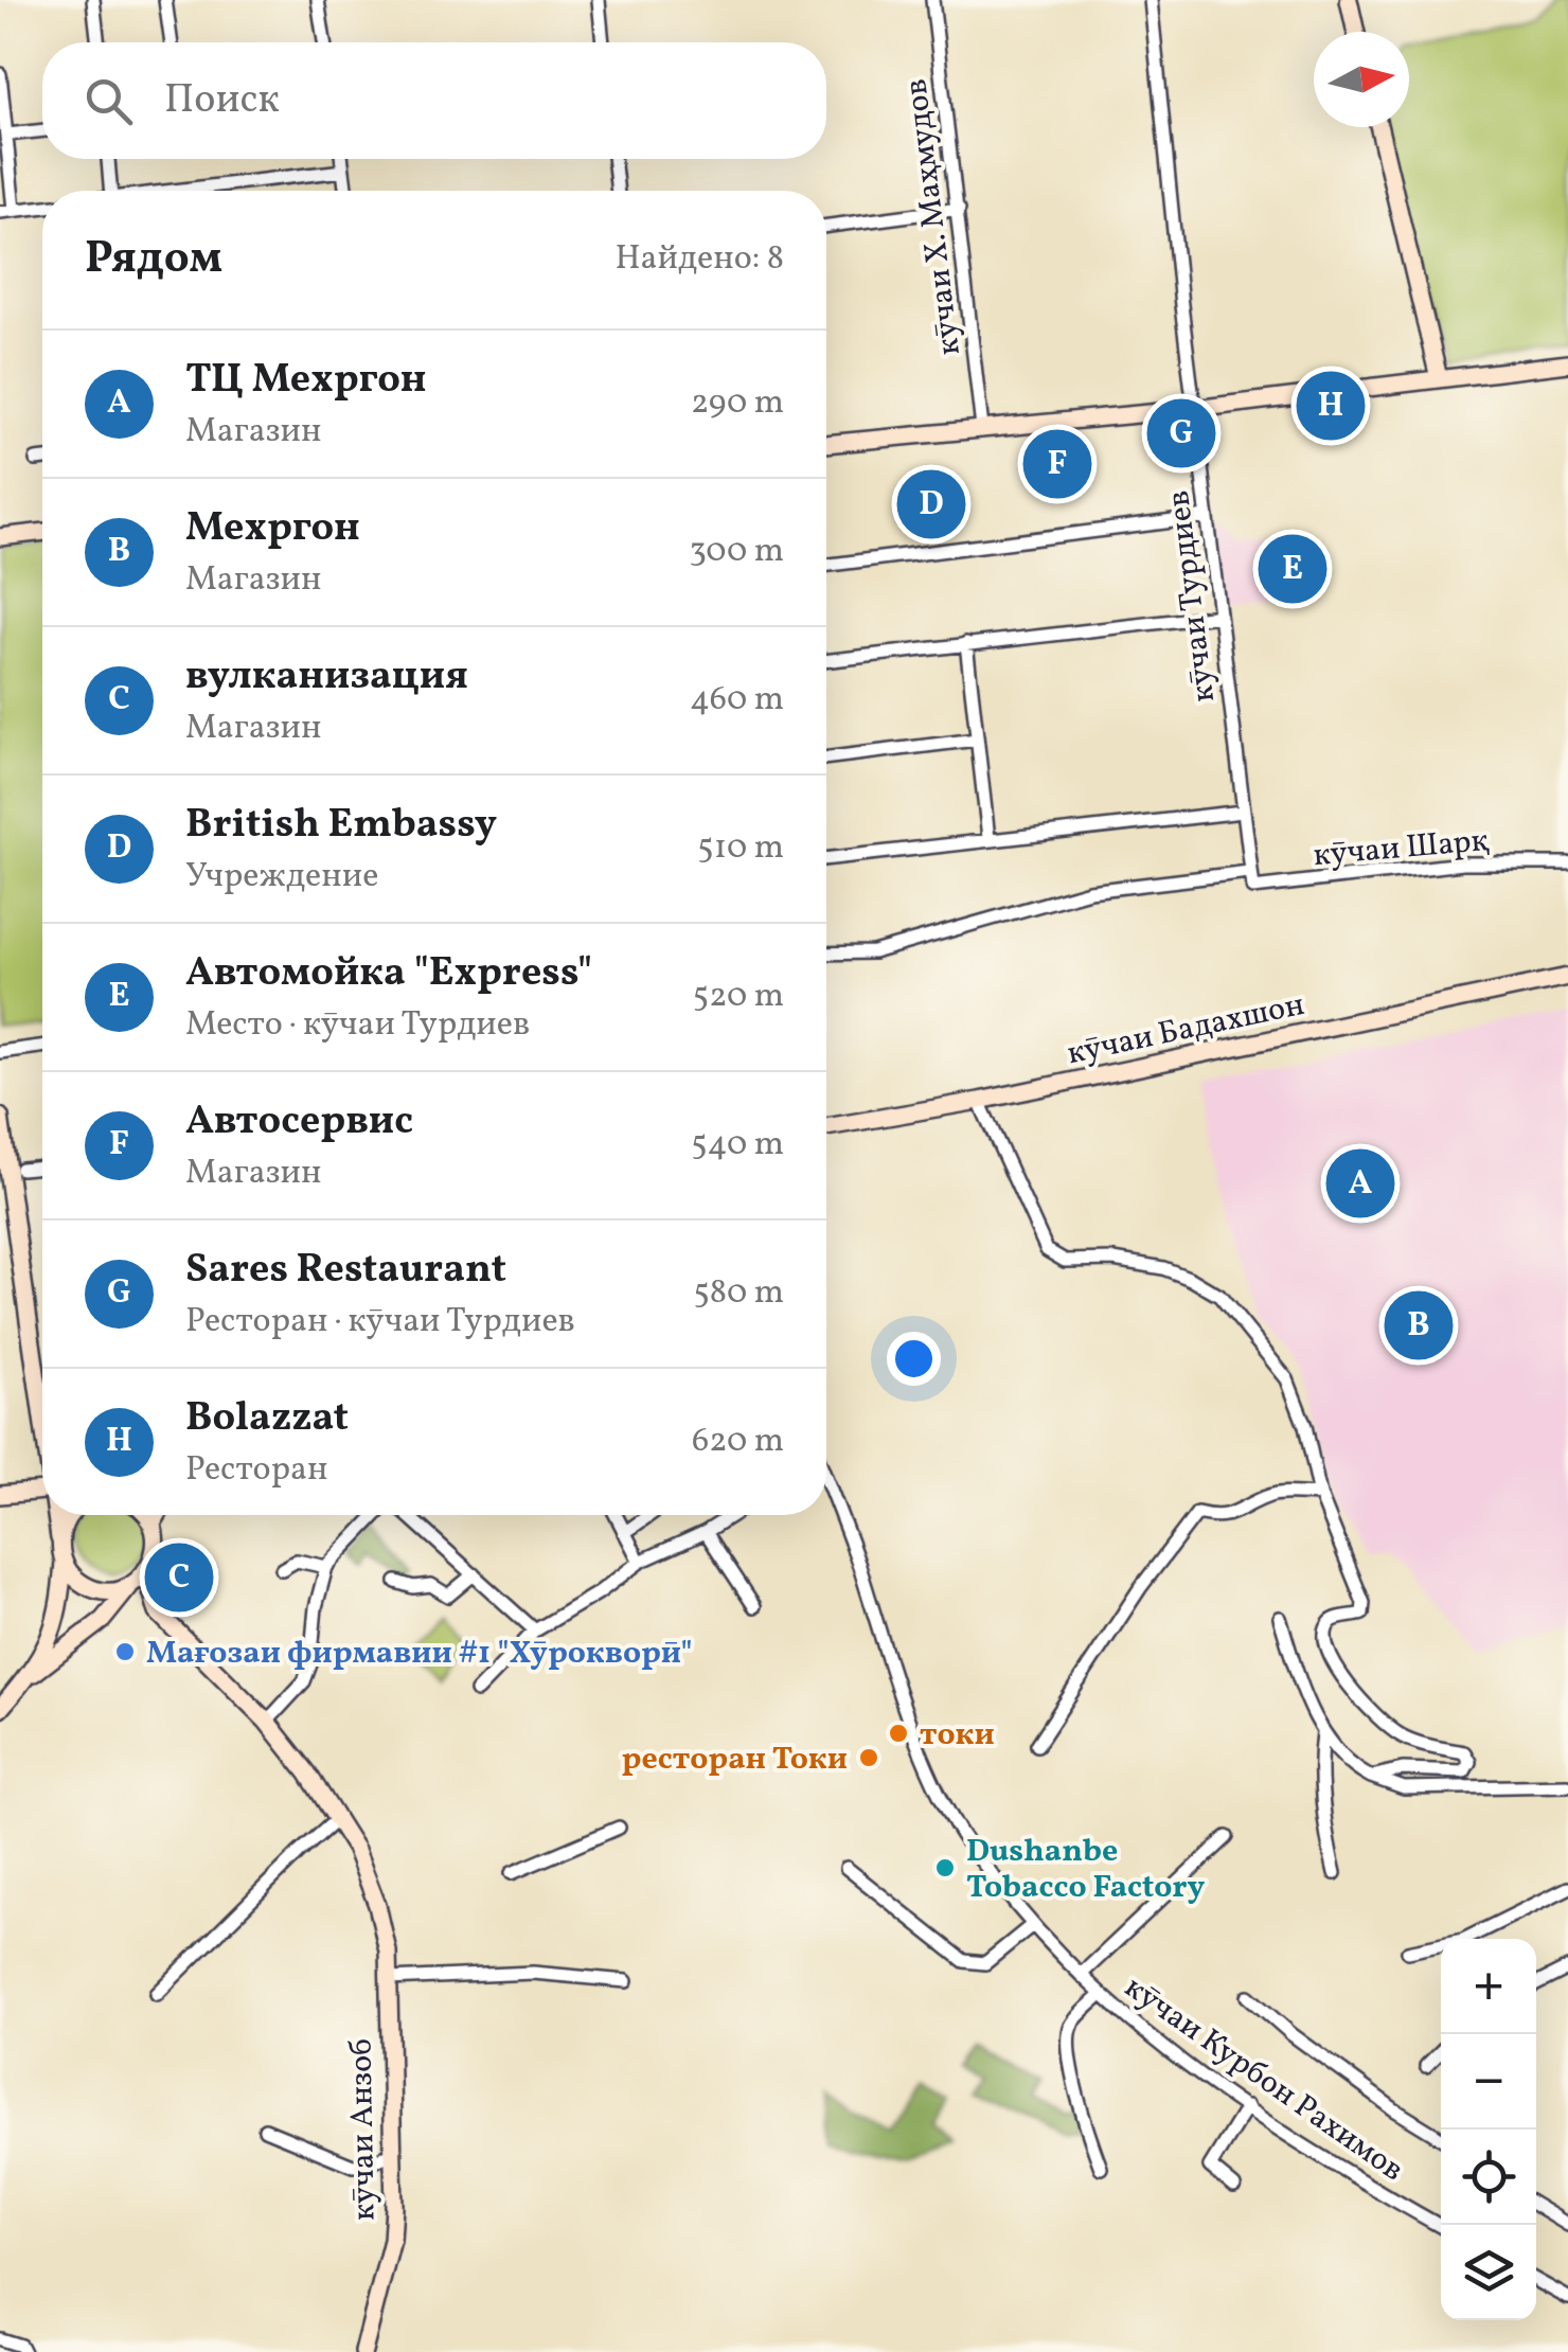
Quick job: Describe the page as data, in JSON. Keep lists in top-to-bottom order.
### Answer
{
  "streets": {
    "main road": ["кӯчаи Бадахшон", "кӯчаи Анзоб"],
    "street": [
      "кӯчаи Х. Маҳмудов",
      "кӯчаи Турдиев",
      "кӯчаи Шарқ",
      "кӯчаи Курбон Рахимов"
    ]
  },
  "crossings": [
    ["кӯчаи Турдиев", "кӯчаи Шарқ"]
  ],
  "places": [
    "Мағозаи фирмавии #1 \"Хӯрокворӣ\"",
    "токи",
    "ресторан Токи",
    "Dushanbe Tobacco Factory"
  ],
  "north": "right",
  "page": {
    "search": "Поиск",
    "heading": ["Рядом", "Найдено: 8"],
    "list": [
      {
        "mark": "A",
        "name": "ТЦ Мехргон",
        "note": "Магазин",
        "value": "290 m"
      },
      {
        "mark": "B",
        "name": "Мехргон",
        "note": "Магазин",
        "value": "300 m"
      },
      {
        "mark": "C",
        "name": "вулканизация",
        "note": "Магазин",
        "value": "460 m"
      },
      {
        "mark": "D",
        "name": "British Embassy",
        "note": "Учреждение",
        "value": "510 m"
      },
      {
        "mark": "E",
        "name": "Автомойка \"Express\"",
        "note": "Место · кӯчаи Турдиев",
        "value": "520 m"
      },
      {
        "mark": "F",
        "name": "Автосервис",
        "note": "Магазин",
        "value": "540 m"
      },
      {
        "mark": "G",
        "name": "Sares Restaurant",
        "note": "Ресторан · кӯчаи Турдиев",
        "value": "580 m"
      },
      {
        "mark": "H",
        "name": "Bolazzat",
        "note": "Ресторан",
        "value": "620 m"
      }
    ],
    "pins": [
      "H",
      "G",
      "F",
      "D",
      "E",
      "A",
      "B",
      "C"
    ],
    "map_buttons": ["+", "−"]
  }
}
